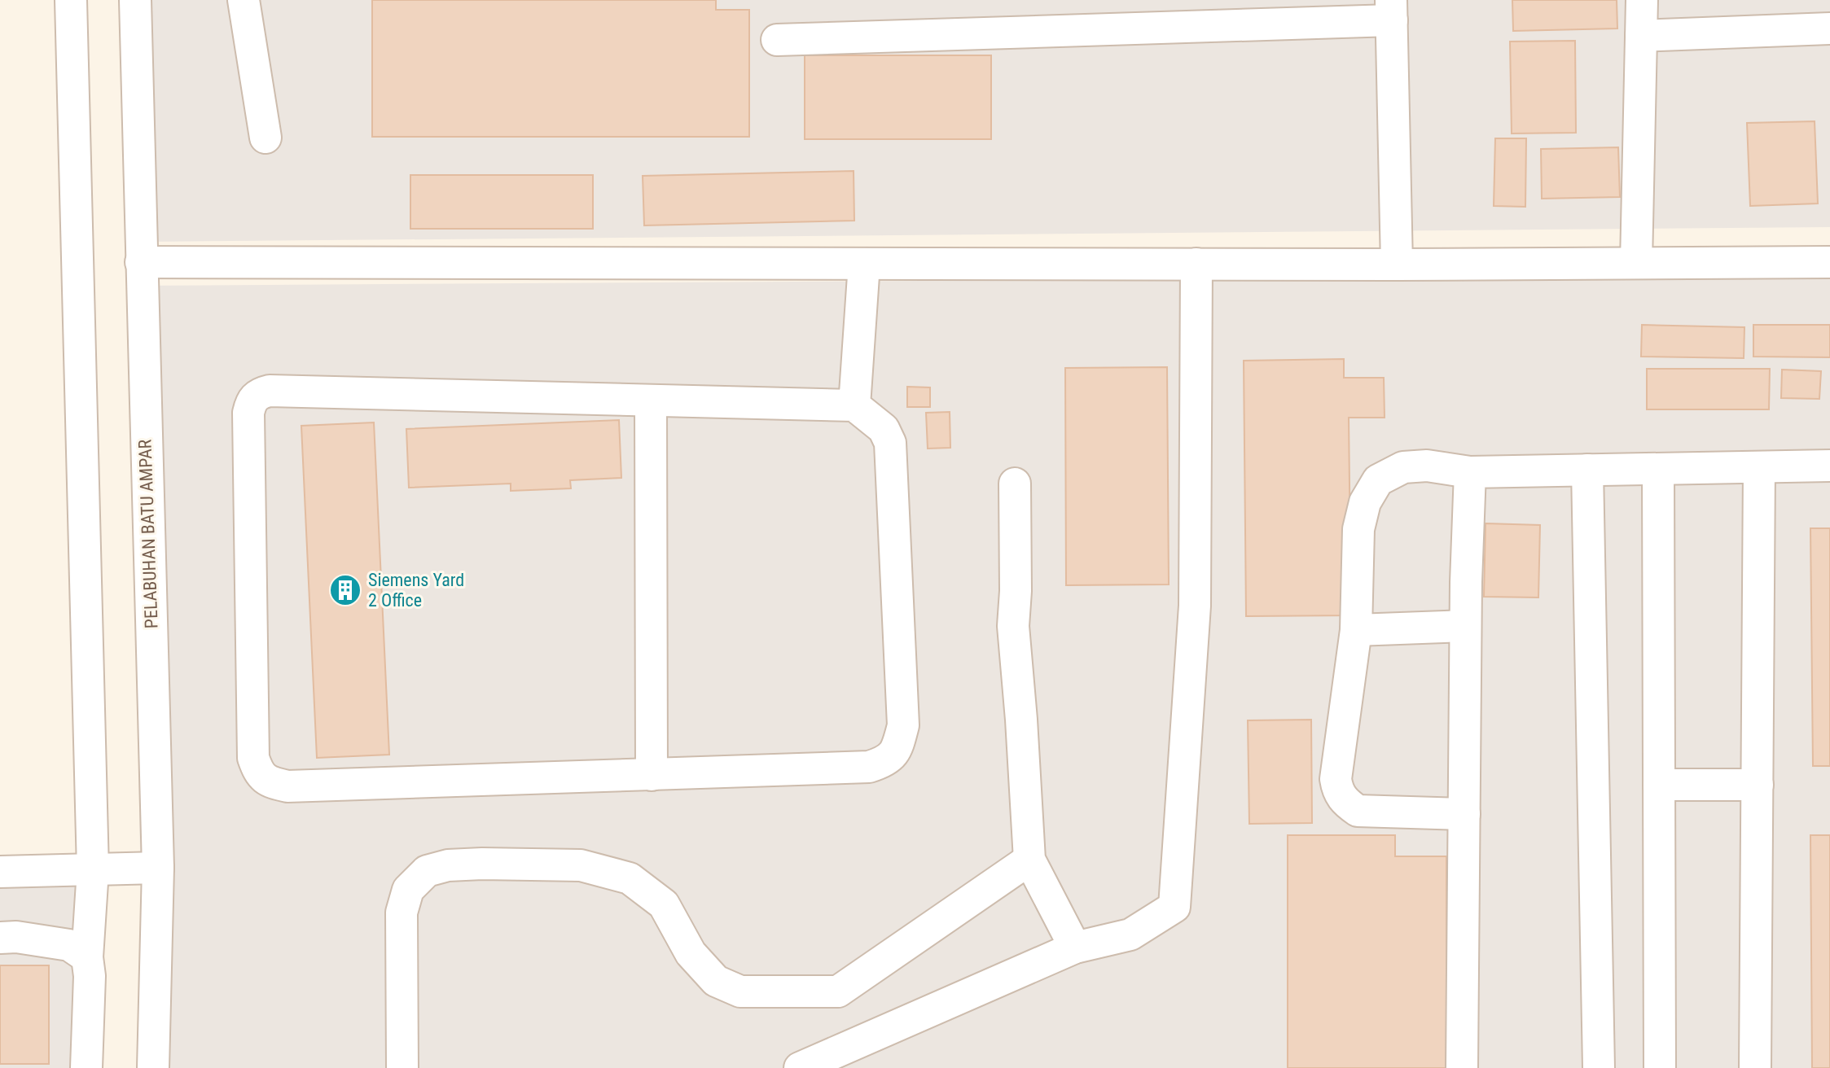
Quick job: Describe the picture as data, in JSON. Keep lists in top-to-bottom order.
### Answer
{
  "streets": {
    "lane": ["PELABUHAN BATU AMPAR"]
  },
  "places": {
    "building": ["Siemens Yard 2 Office"]
  }
}
